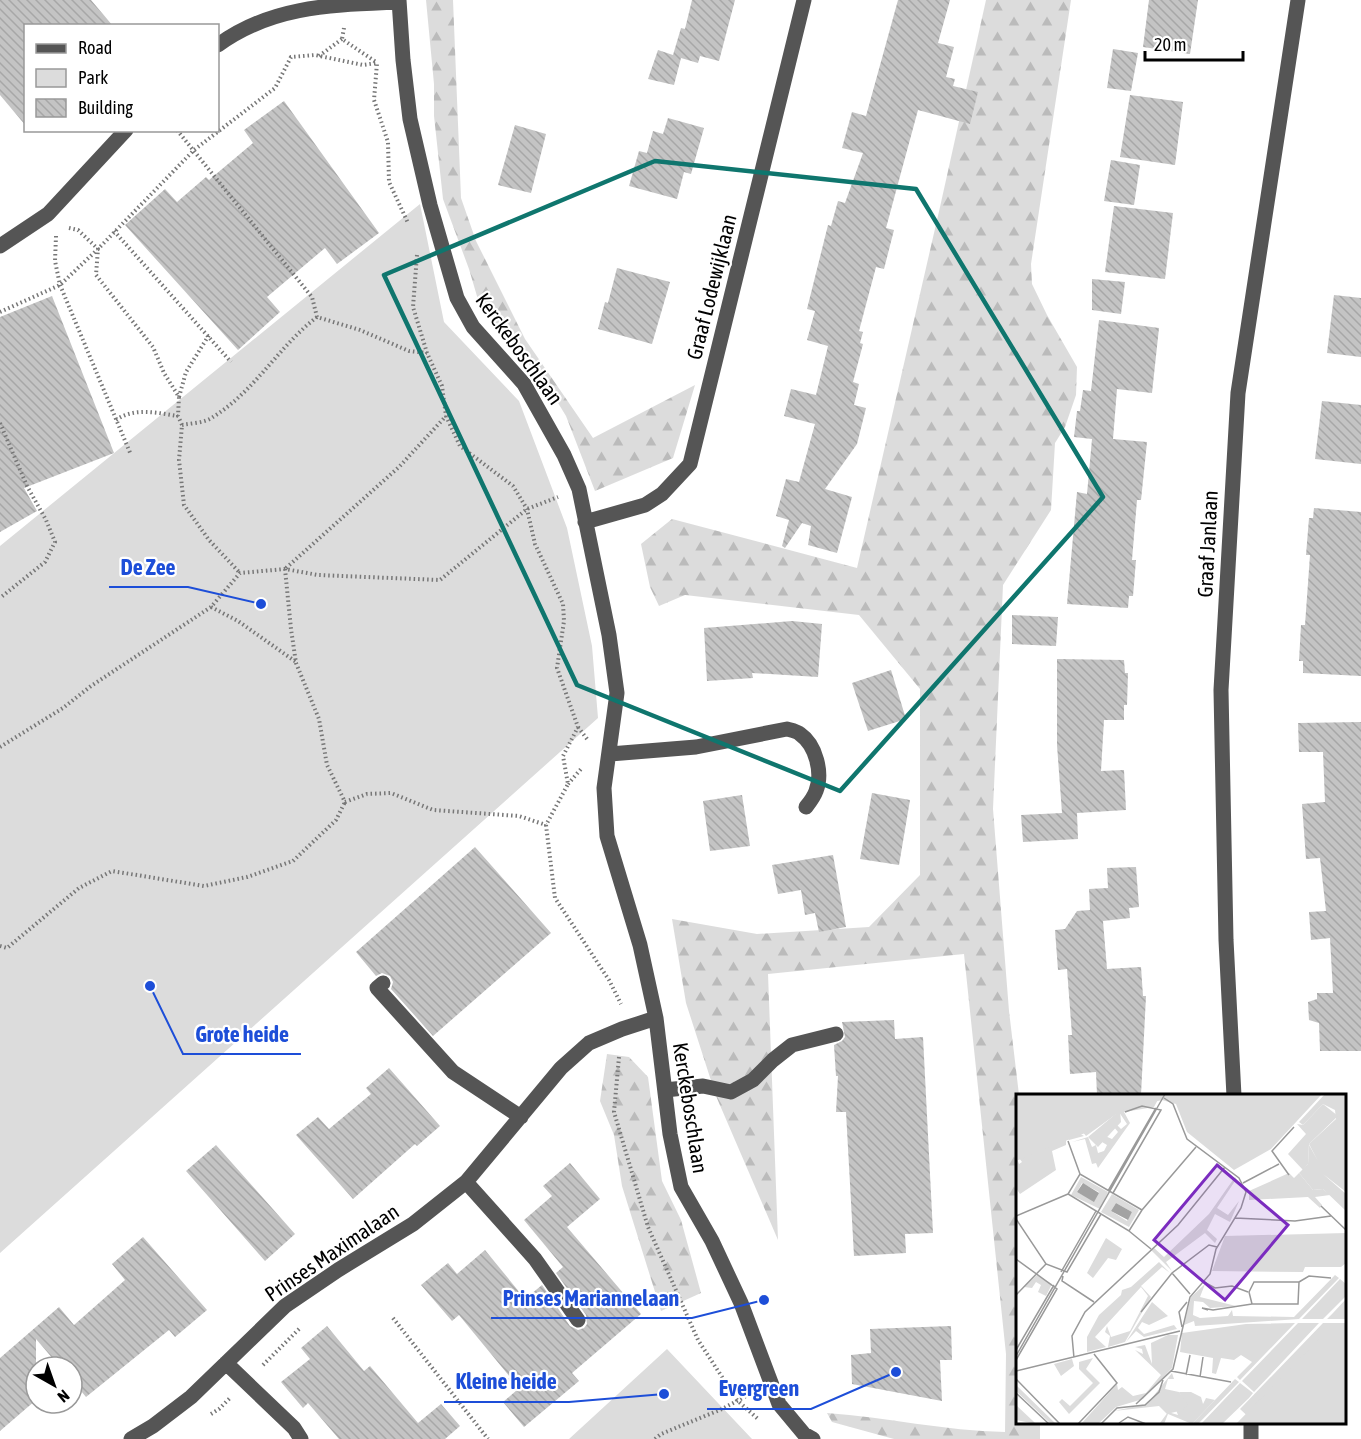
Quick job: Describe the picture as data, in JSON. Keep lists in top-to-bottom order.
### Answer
{
  "streets": {
    "street": [
      "Graaf Lodewijklaan",
      "Kerckeboschlaan",
      "Graaf Janlaan",
      "Prinses Maximalaan"
    ]
  },
  "crossings": [
    ["Graaf Lodewijklaan", "Kerckeboschlaan"],
    ["Kerckeboschlaan", "Prinses Maximalaan"]
  ],
  "places": [
    "De Zee",
    "Grote heide",
    "Prinses Mariannelaan",
    "Evergreen",
    "Kleine heide"
  ],
  "legend": ["Road", "Park", "Building"],
  "scale_bar": "20 m",
  "north": "bottom right"
}
